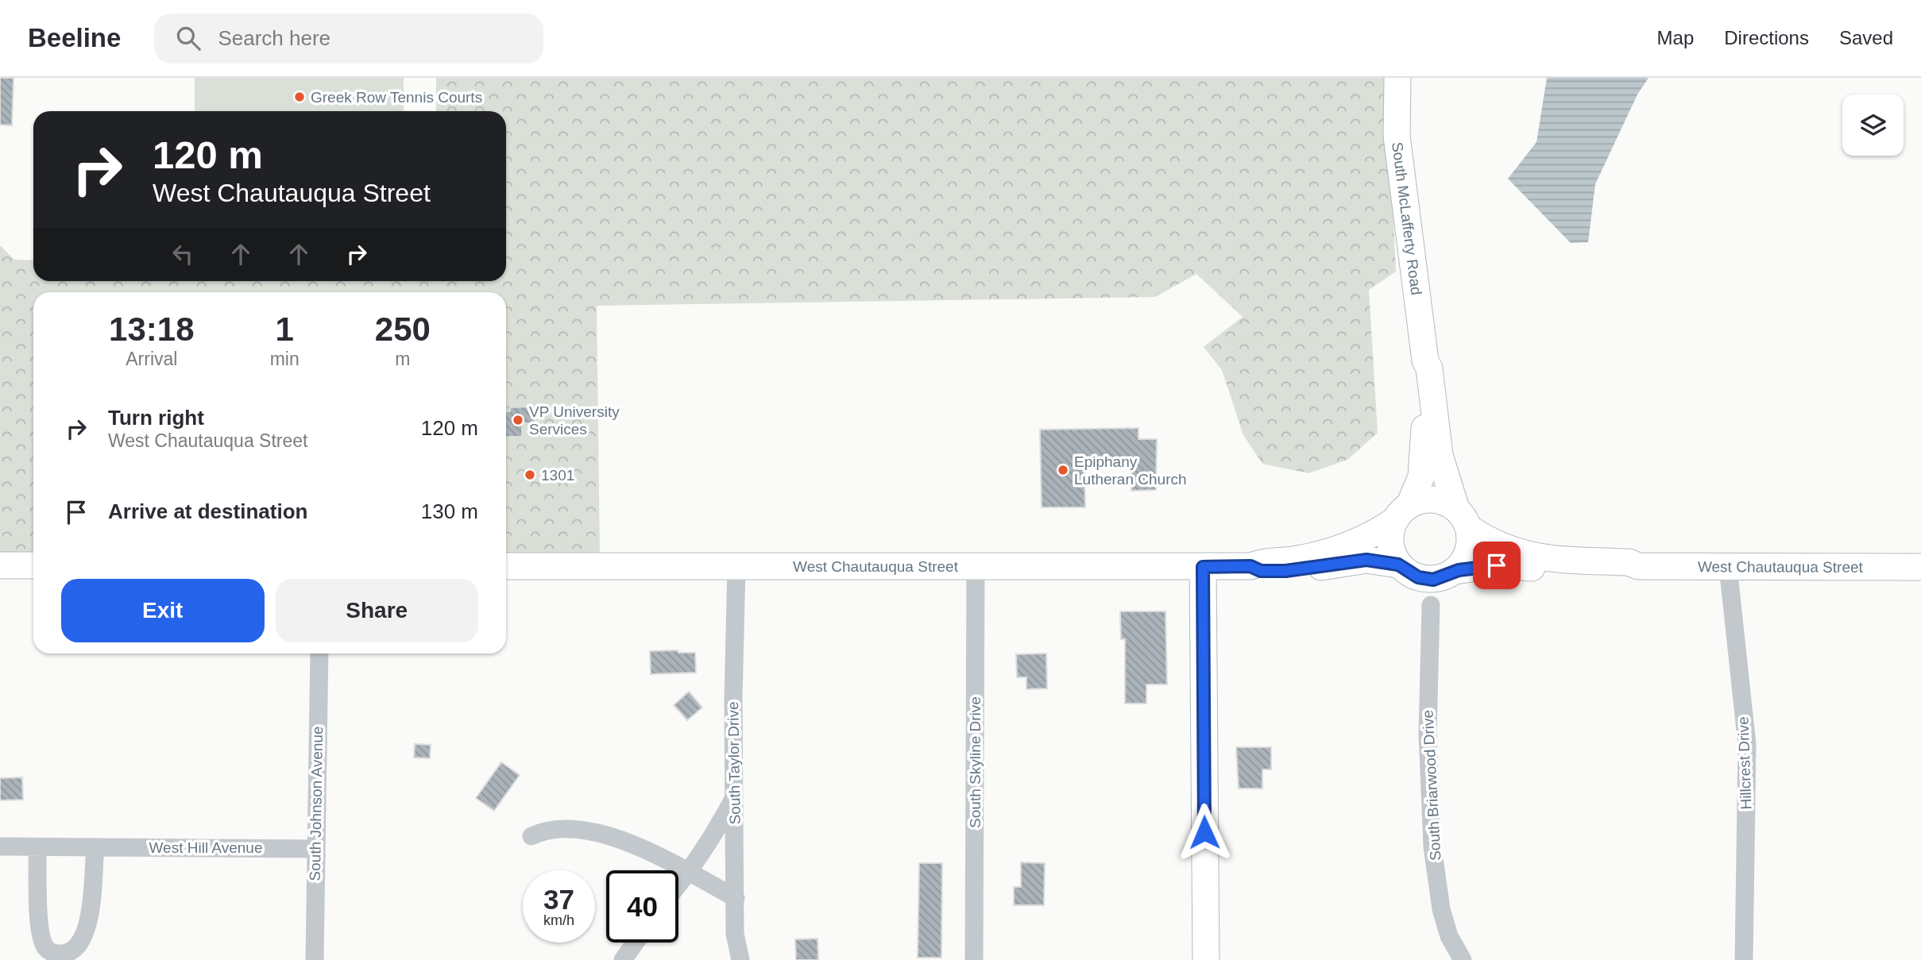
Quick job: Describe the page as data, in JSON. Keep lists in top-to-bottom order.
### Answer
{
  "streets": {
    "street": [
      "South McLafferty Road",
      "West Chautauqua Street",
      "South Skyline Drive",
      "South Taylor Drive",
      "Hillcrest Drive",
      "South Briarwood Drive",
      "South Johnson Avenue",
      "West Hill Avenue"
    ]
  },
  "crossings": [
    ["South McLafferty Road", "West Chautauqua Street"],
    ["West Chautauqua Street", "South Skyline Drive"],
    ["West Chautauqua Street", "South Taylor Drive"],
    ["West Chautauqua Street", "Hillcrest Drive"],
    ["South Johnson Avenue", "West Hill Avenue"]
  ],
  "places": [
    "Greek Row Tennis Courts",
    "VP University Services",
    "Epiphany Lutheran Church",
    "1301"
  ],
  "page": {
    "header": "Beeline",
    "search": "Search here",
    "nav": ["Map", "Directions", "Saved"],
    "turn": ["120 m", "West Chautauqua Street"],
    "eta": [
      "13:18",
      "Arrival",
      "1",
      "min",
      "250",
      "m"
    ],
    "list": [
      {
        "name": "Turn right",
        "note": "West Chautauqua Street",
        "value": "120 m"
      },
      {
        "name": "Arrive at destination",
        "value": "130 m"
      }
    ],
    "buttons": ["Exit", "Share"],
    "speed": "37 km/h",
    "limit": "40"
  }
}
